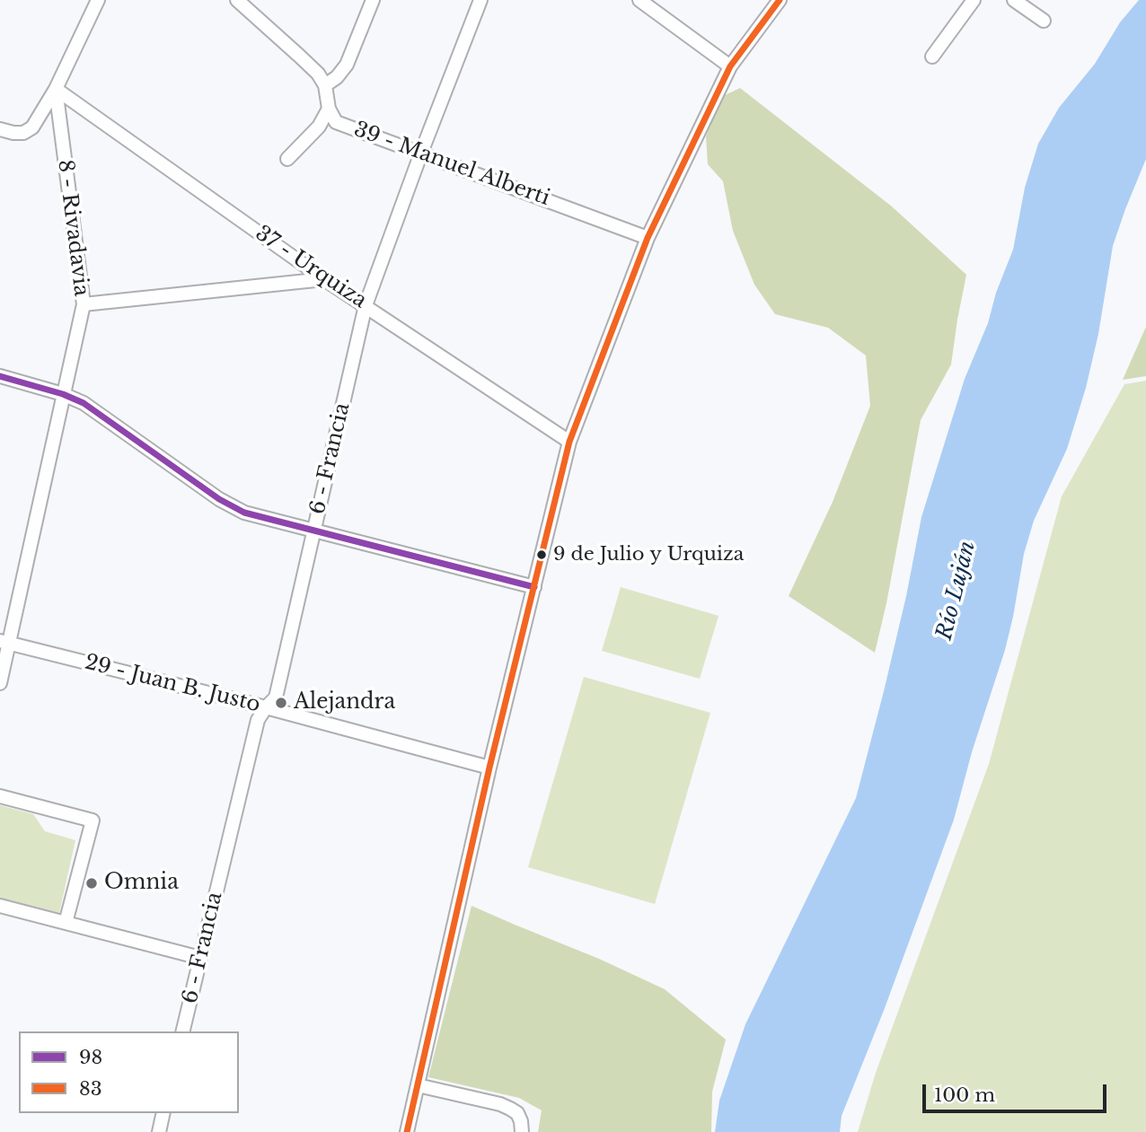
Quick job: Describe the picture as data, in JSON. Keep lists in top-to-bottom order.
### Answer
{
  "streets": {
    "street": [
      "39 - Manuel Alberti",
      "8 - Rivadavia",
      "37 - Urquiza",
      "6 - Francia",
      "29 - Juan B. Justo"
    ]
  },
  "crossings": [
    ["39 - Manuel Alberti", "6 - Francia"],
    ["8 - Rivadavia", "37 - Urquiza"],
    ["8 - Rivadavia", "29 - Juan B. Justo"],
    ["37 - Urquiza", "6 - Francia"],
    ["6 - Francia", "29 - Juan B. Justo"]
  ],
  "water": ["Río Luján"],
  "places": ["9 de Julio y Urquiza", "Alejandra", "Omnia"],
  "lines": ["transit line 83", "transit line 98"],
  "legend": ["98", "83"],
  "scale_bar": "100 m"
}
